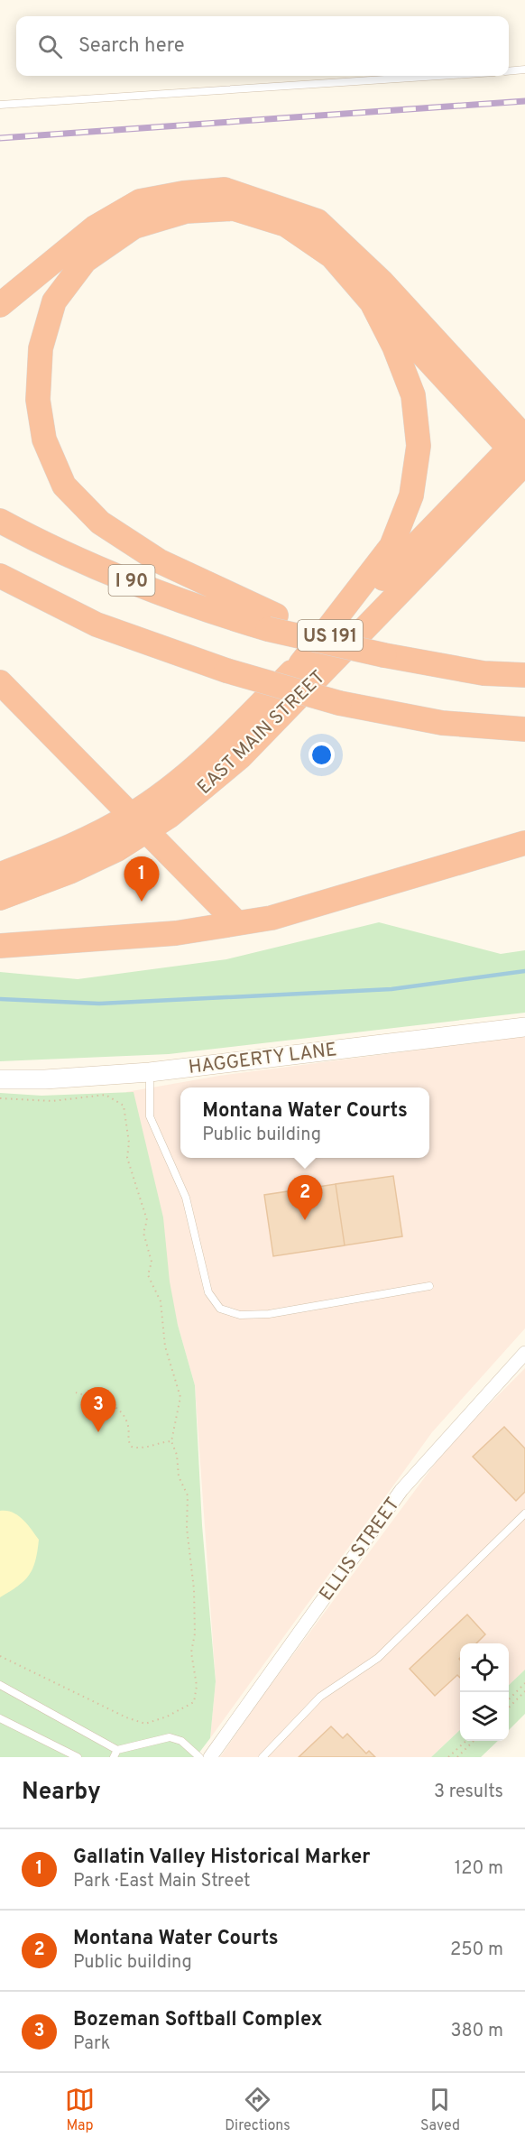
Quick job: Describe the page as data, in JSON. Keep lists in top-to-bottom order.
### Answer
{
  "streets": {
    "highway": ["I 90", "US 191", "EAST MAIN STREET"],
    "street": ["HAGGERTY LANE", "ELLIS STREET"]
  },
  "crossings": [
    ["I 90", "US 191"]
  ],
  "page": {
    "search": "Search here",
    "pins": ["1", "2", "3"],
    "popup": ["Montana Water Courts", "Public building"],
    "heading": ["Nearby", "3 results"],
    "list": [
      {
        "mark": "1",
        "name": "Gallatin Valley Historical Marker",
        "note": "Park · East Main Street",
        "value": "120 m"
      },
      {
        "mark": "2",
        "name": "Montana Water Courts",
        "note": "Public building",
        "value": "250 m"
      },
      {
        "mark": "3",
        "name": "Bozeman Softball Complex",
        "note": "Park",
        "value": "380 m"
      }
    ],
    "nav": ["Map", "Directions", "Saved"]
  }
}
